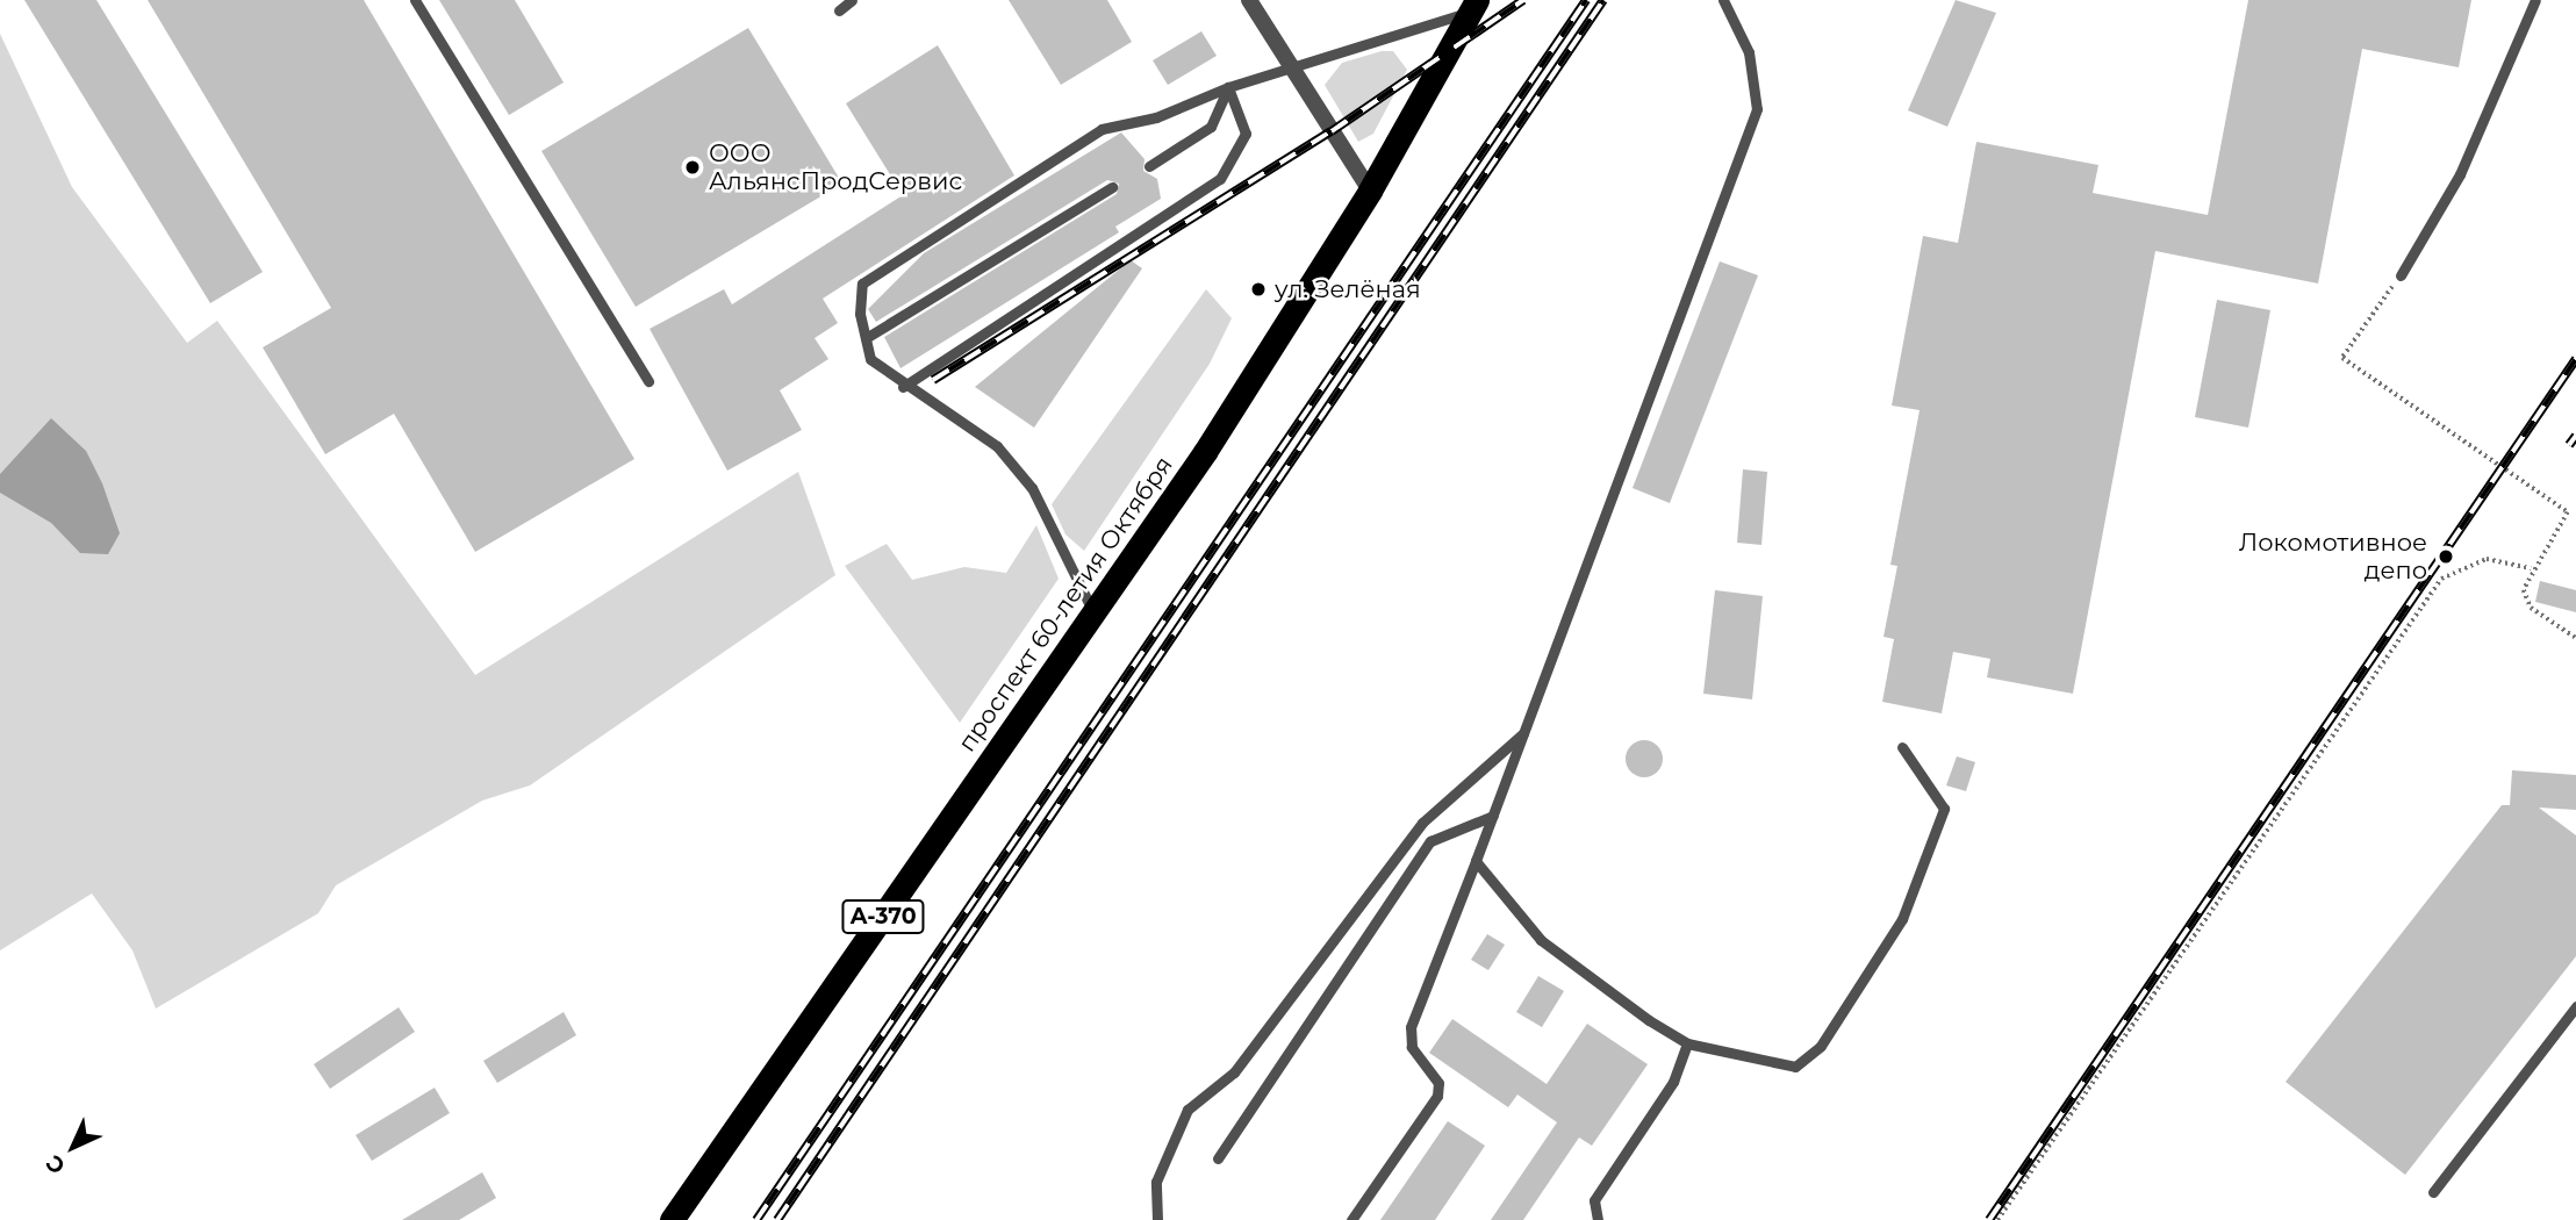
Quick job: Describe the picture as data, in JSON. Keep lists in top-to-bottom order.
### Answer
{
  "streets": {
    "highway": ["проспект 60-летия Октября", "А-370"]
  },
  "places": ["ООО АльянсПродСервис", "ул. Зелёная", "Локомотивное депо"],
  "north": "bottom left"
}
